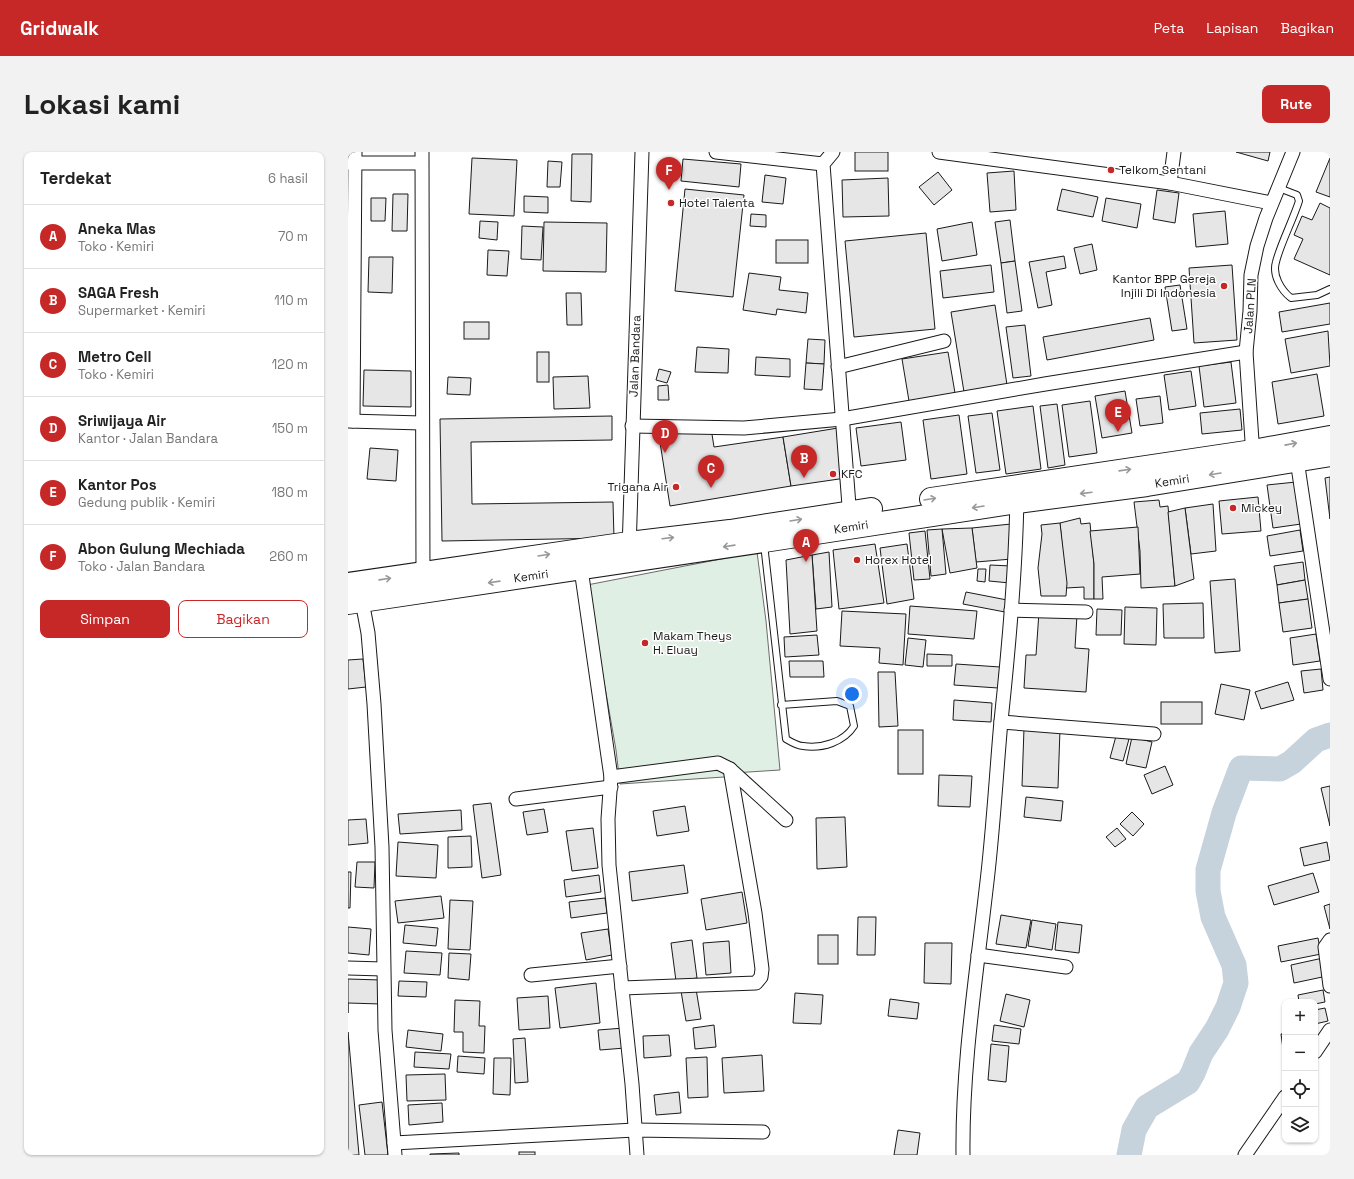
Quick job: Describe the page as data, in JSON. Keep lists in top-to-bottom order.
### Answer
{
  "streets": {
    "highway": ["Kemiri"],
    "street": ["Jalan PLN", "Jalan Bandara"]
  },
  "crossings": [
    ["Jalan PLN", "Kemiri"],
    ["Jalan Bandara", "Kemiri"]
  ],
  "places": [
    "Telkom Sentani",
    "Hotel Talenta",
    "Kantor BPP Gereja Injili Di Indonesia",
    "KFC",
    "Trigana Air",
    "Mickey",
    "Horex Hotel",
    "Makam Theys H. Eluay"
  ],
  "page": {
    "header": "Gridwalk",
    "nav": ["Peta", "Lapisan", "Bagikan"],
    "buttons": [
      "Rute",
      ["Simpan", "Bagikan"]
    ],
    "title": "Lokasi kami",
    "heading": ["Terdekat", "6 hasil"],
    "pins": [
      "F",
      "E",
      "D",
      "B",
      "C",
      "A"
    ],
    "list": [
      {
        "mark": "A",
        "name": "Aneka Mas",
        "note": "Toko · Kemiri",
        "value": "70 m"
      },
      {
        "mark": "B",
        "name": "SAGA Fresh",
        "note": "Supermarket · Kemiri",
        "value": "110 m"
      },
      {
        "mark": "C",
        "name": "Metro Cell",
        "note": "Toko · Kemiri",
        "value": "120 m"
      },
      {
        "mark": "D",
        "name": "Sriwijaya Air",
        "note": "Kantor · Jalan Bandara",
        "value": "150 m"
      },
      {
        "mark": "E",
        "name": "Kantor Pos",
        "note": "Gedung publik · Kemiri",
        "value": "180 m"
      },
      {
        "mark": "F",
        "name": "Abon Gulung Mechiada",
        "note": "Toko · Jalan Bandara",
        "value": "260 m"
      }
    ],
    "map_buttons": ["+", "−"]
  }
}
